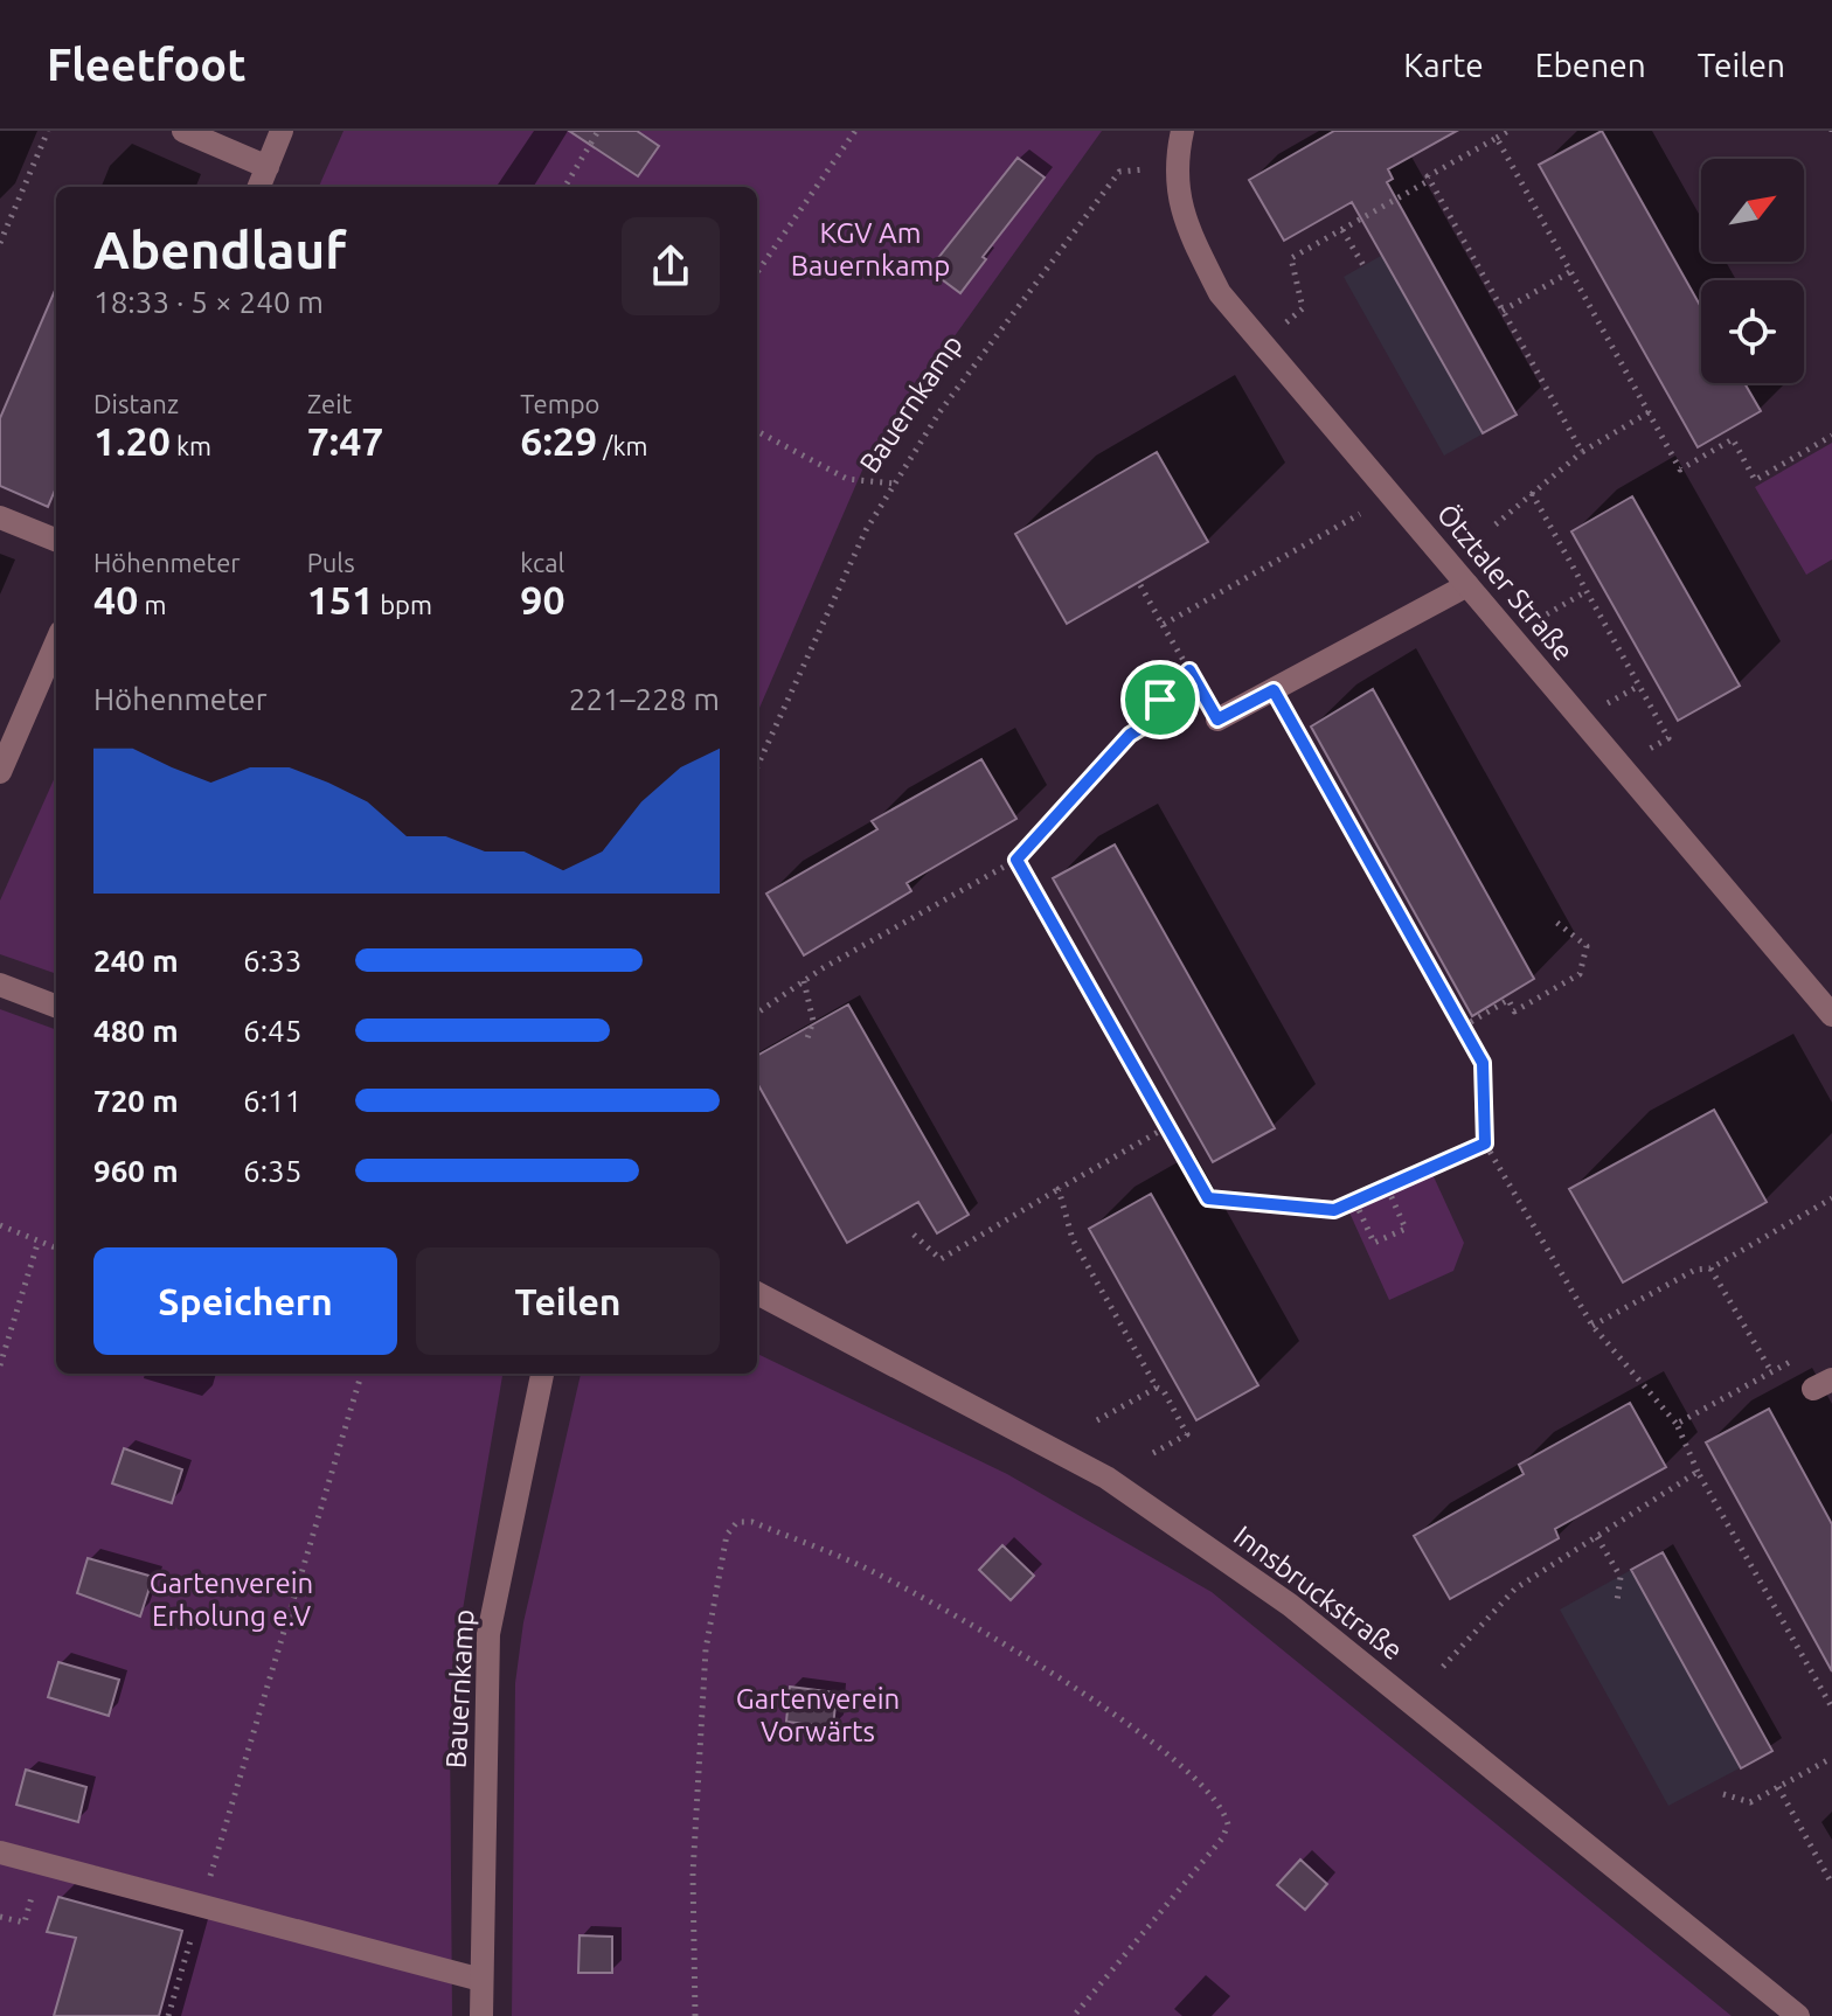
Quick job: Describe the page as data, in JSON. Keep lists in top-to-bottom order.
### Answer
{
  "streets": {
    "street": ["Bauernkamp", "Ötztaler Straße", "Innsbruckstraße"]
  },
  "crossings": [
    ["Bauernkamp", "Ötztaler Straße"]
  ],
  "parks": ["KGV Am Bauernkamp", "Gartenverein Erholung e.V", "Gartenverein Vorwärts"],
  "north": "top right",
  "page": {
    "header": "Fleetfoot",
    "nav": ["Karte", "Ebenen", "Teilen"],
    "heading": ["Abendlauf", "18:33 · 5 × 240 m"],
    "stats": [
      ["Distanz", "1.20 km"],
      ["Zeit", "7:47"],
      ["Tempo", "6:29 /km"],
      ["Höhenmeter", "40 m"],
      ["Puls", "151 bpm"],
      ["kcal", "90"]
    ],
    "chart": ["Höhenmeter", "221–228 m"],
    "list": [
      {
        "name": "240 m",
        "note": "6:33"
      },
      {
        "name": "480 m",
        "note": "6:45"
      },
      {
        "name": "720 m",
        "note": "6:11"
      },
      {
        "name": "960 m",
        "note": "6:35"
      }
    ],
    "buttons": ["Speichern", "Teilen"]
  }
}
